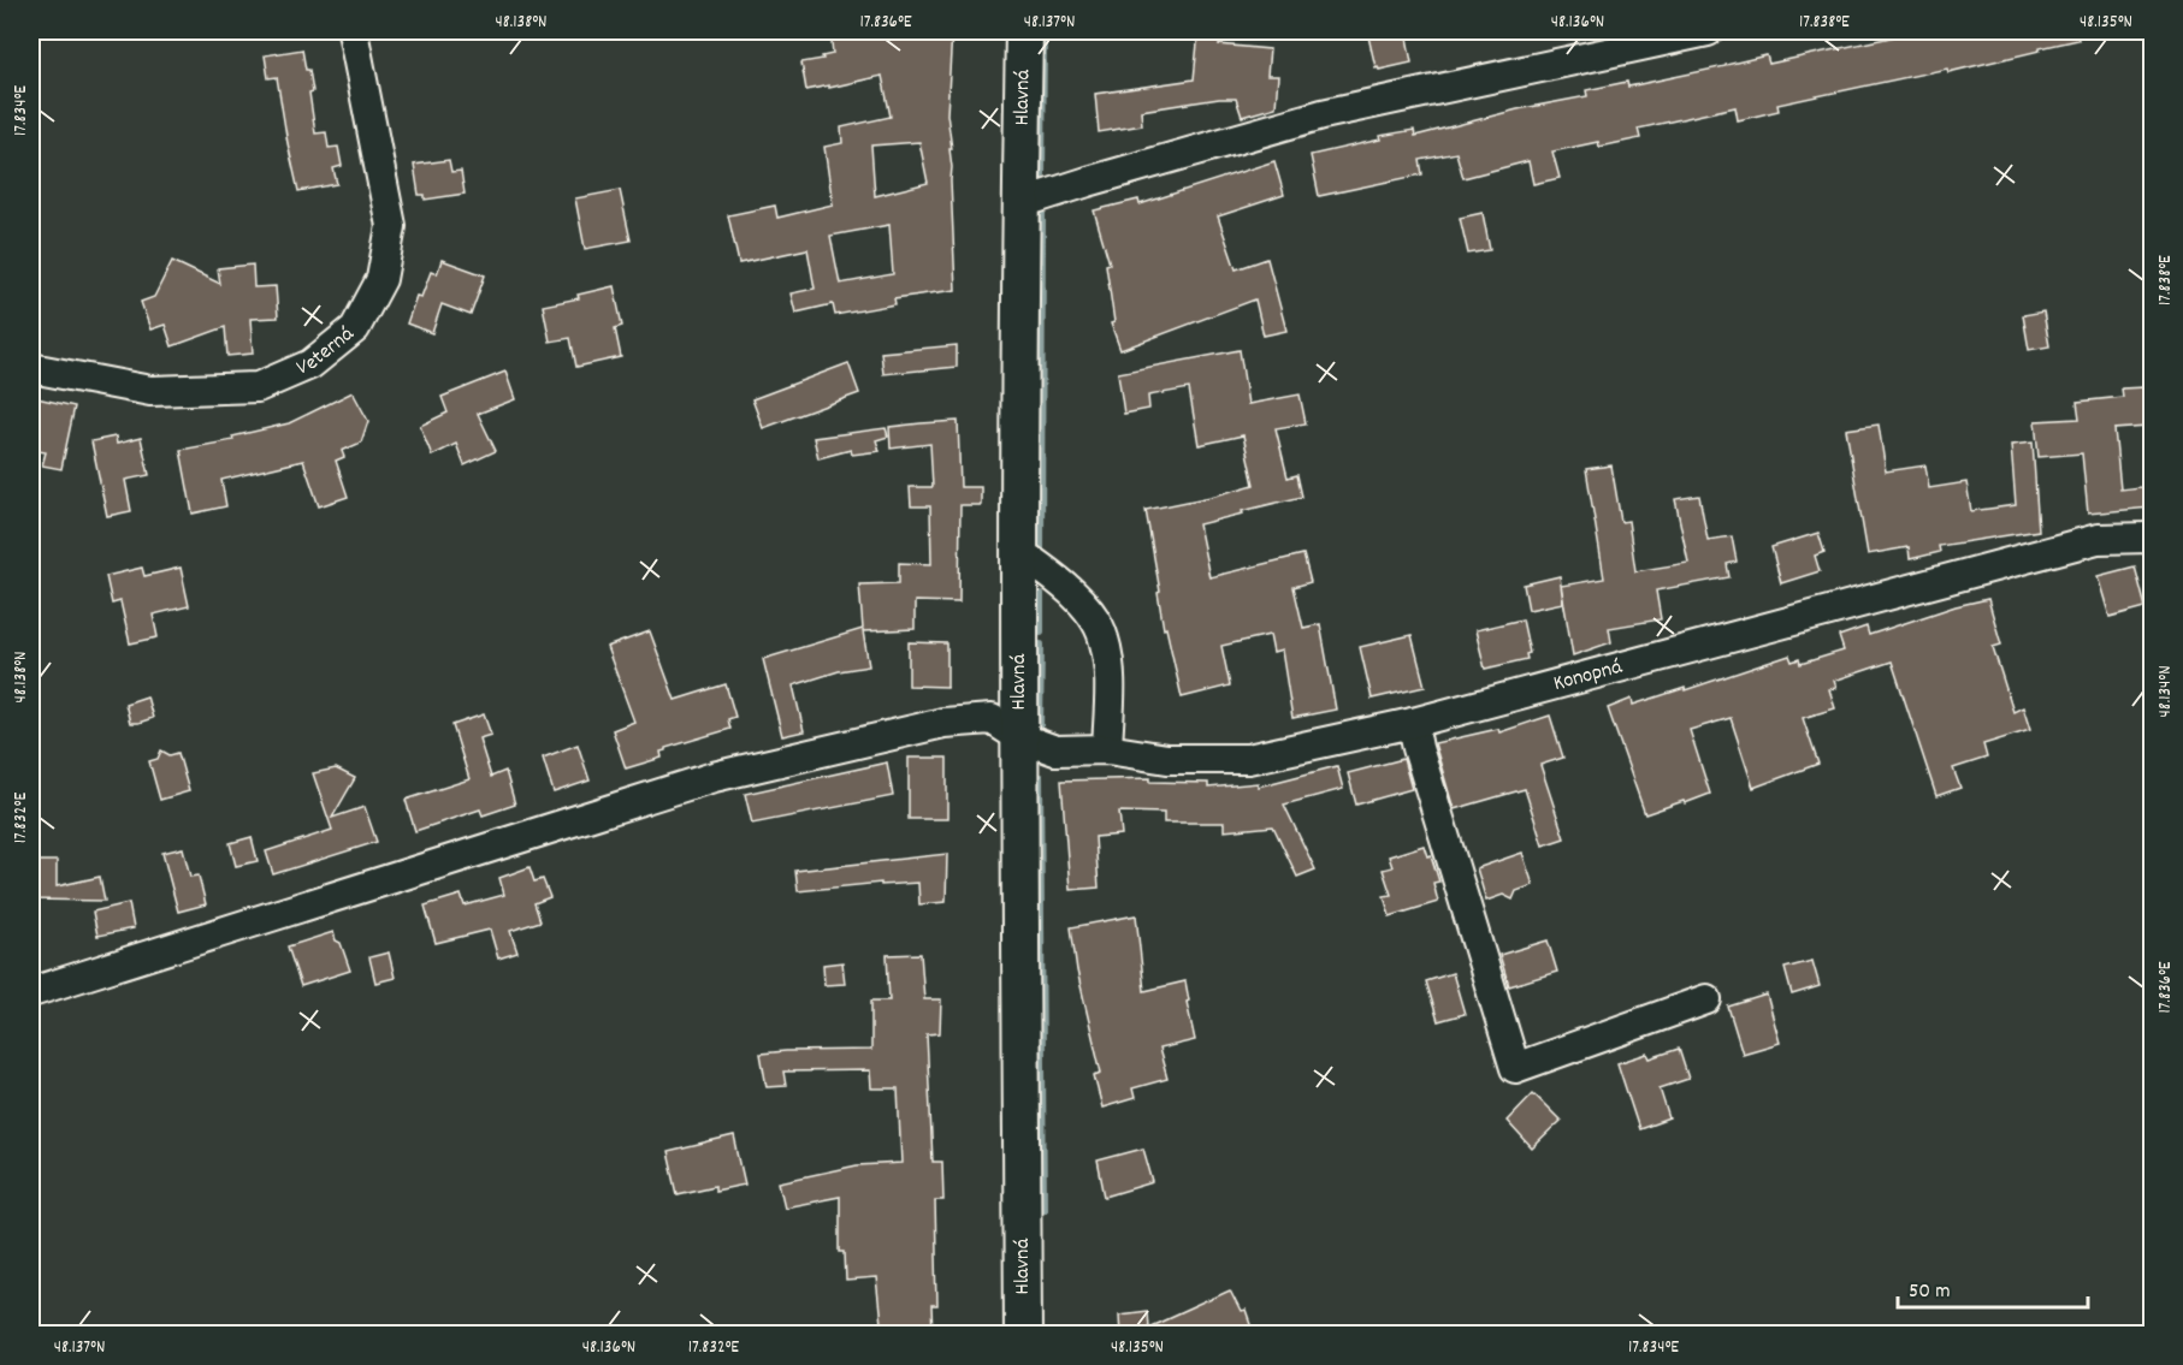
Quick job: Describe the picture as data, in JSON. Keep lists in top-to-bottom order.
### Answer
{
  "streets": {
    "street": ["Hlavná", "Veterná", "Konopná"]
  },
  "crossings": [
    ["Hlavná", "Konopná"]
  ],
  "scale_bar": "50 m",
  "coordinates": [
    "48.138°N",
    "17.836°E",
    "48.137°N",
    "48.136°N",
    "17.838°E",
    "48.135°N",
    "17.834°E",
    "48.134°N",
    "17.832°E"
  ]
}
